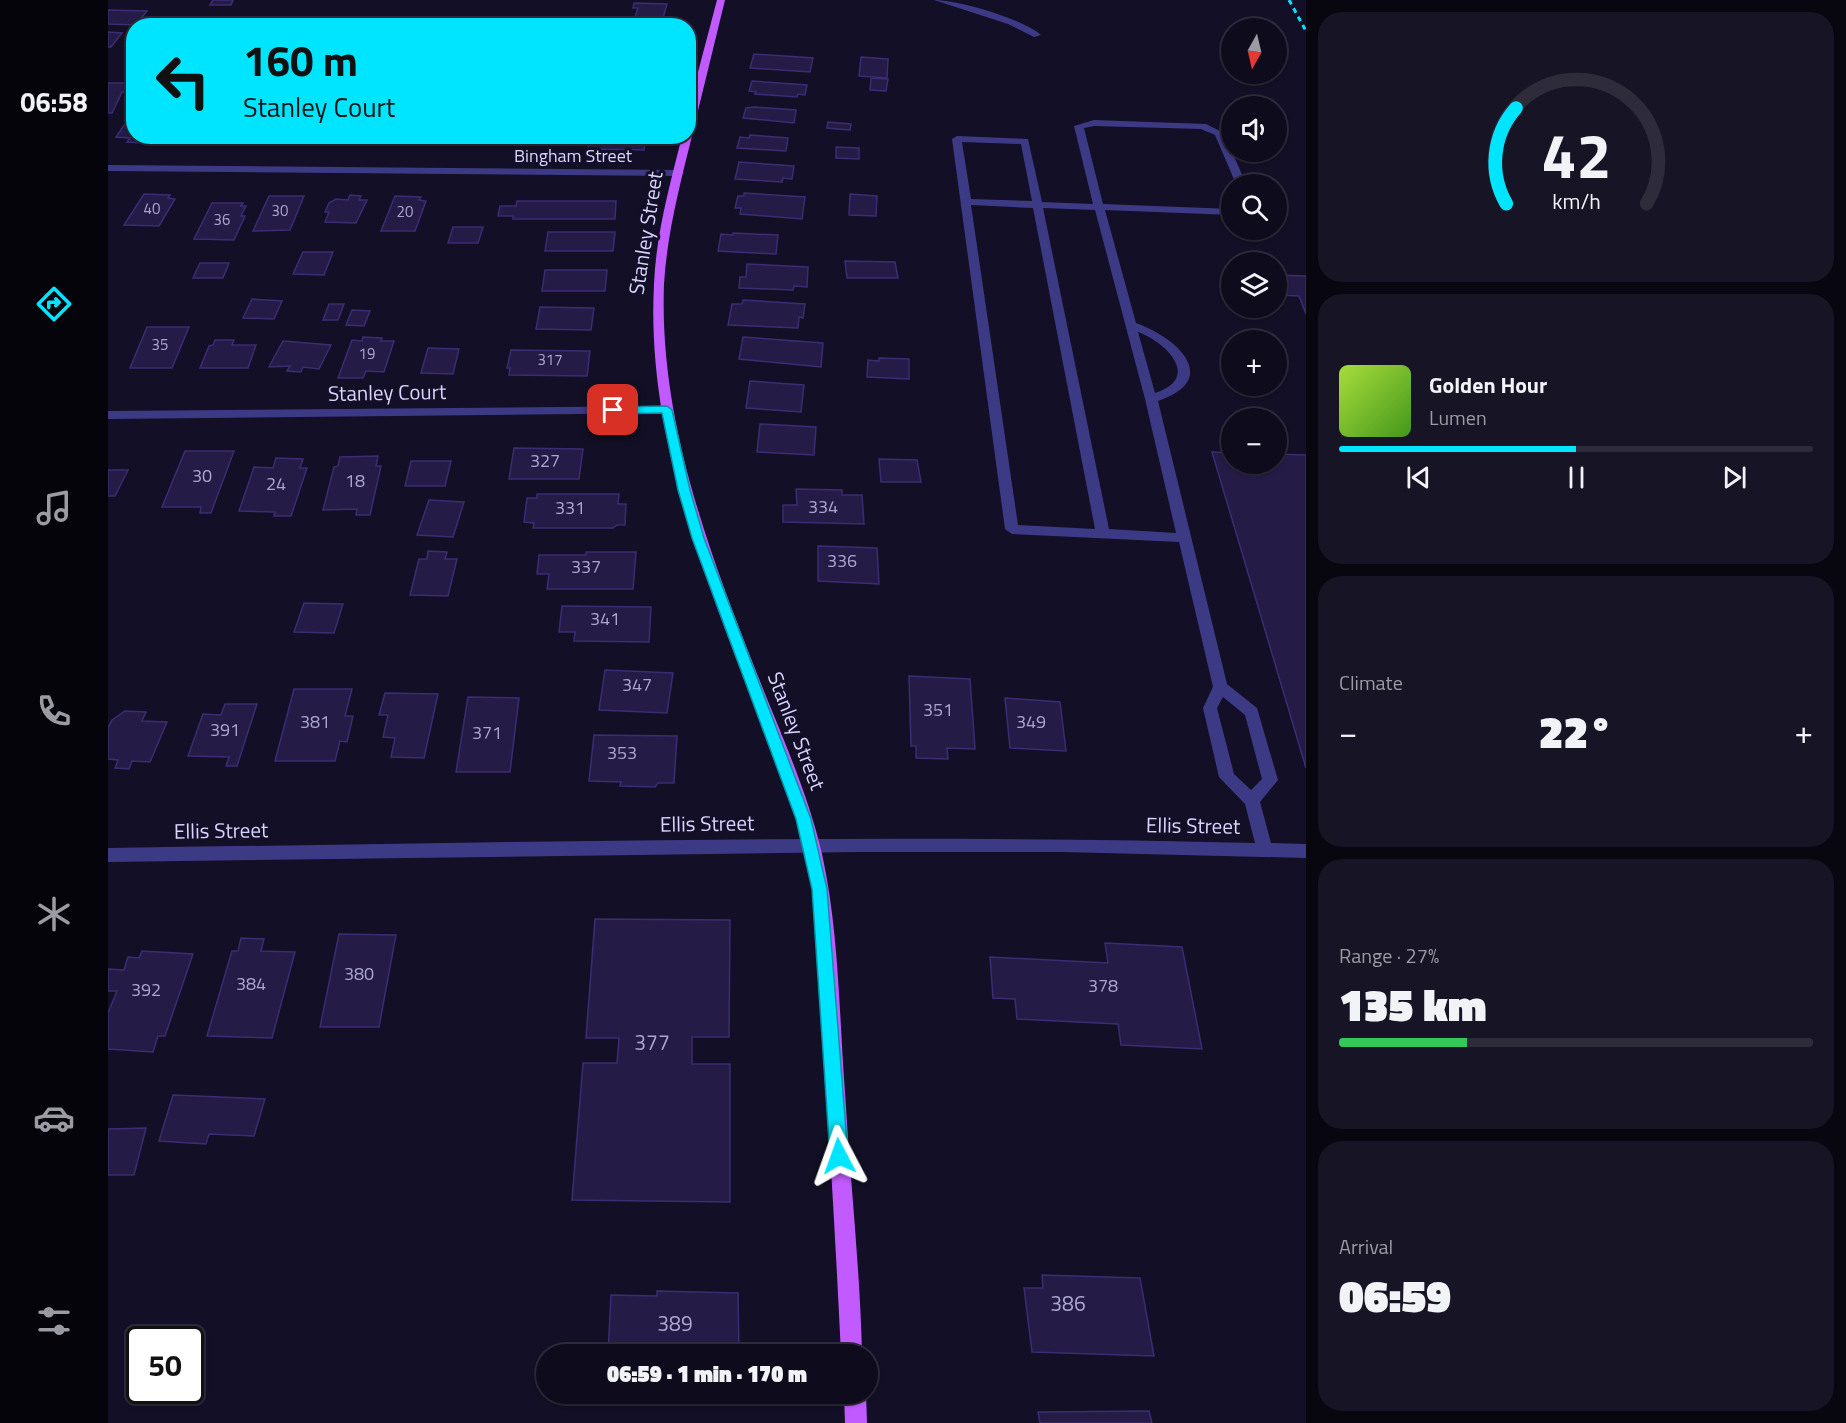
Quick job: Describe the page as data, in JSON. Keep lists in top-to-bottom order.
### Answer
{
  "streets": {
    "main road": ["Stanley Street"],
    "street": ["Bingham Street", "Stanley Court", "Ellis Street"]
  },
  "crossings": [
    ["Bingham Street", "Stanley Street"],
    ["Stanley Street", "Stanley Court"],
    ["Stanley Street", "Ellis Street"]
  ],
  "house_numbers": [
    "40",
    "30",
    "20",
    "36",
    "35",
    "19",
    "317",
    "327",
    "30",
    "18",
    "24",
    "334",
    "331",
    "336",
    "337",
    "341",
    "347",
    "351",
    "381",
    "349",
    "391",
    "371",
    "353",
    "380",
    "384",
    "378",
    "392",
    "377",
    "386",
    "389"
  ],
  "north": "bottom",
  "page": {
    "tabs": "06:58",
    "map_buttons": ["+", "−"],
    "turn": ["160 m", "Stanley Court"],
    "song": ["Golden Hour", "Lumen"],
    "tile": [
      "Climate",
      ["Range · 27%", "135 km"],
      ["Arrival", "06:59"]
    ],
    "heat": ["−", "22°", "+"],
    "limit": "50",
    "trip": "06:59 · 1 min · 170 m",
    "gauge": ["42", "km/h"]
  }
}
